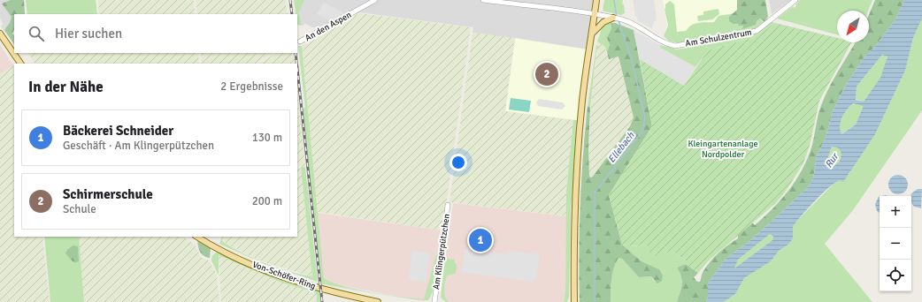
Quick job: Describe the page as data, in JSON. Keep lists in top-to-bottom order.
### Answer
{
  "streets": {
    "main road": ["Von-Schöfer-Ring"],
    "street": ["An den Aspen", "Am Schulzentrum", "Am Klingerpützchen"]
  },
  "water": ["Ellebach", "Rur"],
  "parks": ["Kleingartenanlage Nordpolder"],
  "north": "bottom left",
  "page": {
    "search": "Hier suchen",
    "pins": ["2", "1"],
    "heading": ["In der Nähe", "2 Ergebnisse"],
    "list": [
      {
        "mark": "1",
        "name": "Bäckerei Schneider",
        "note": "Geschäft · Am Klingerpützchen",
        "value": "130 m"
      },
      {
        "mark": "2",
        "name": "Schirmerschule",
        "note": "Schule",
        "value": "200 m"
      }
    ],
    "map_buttons": ["+", "−"]
  }
}
